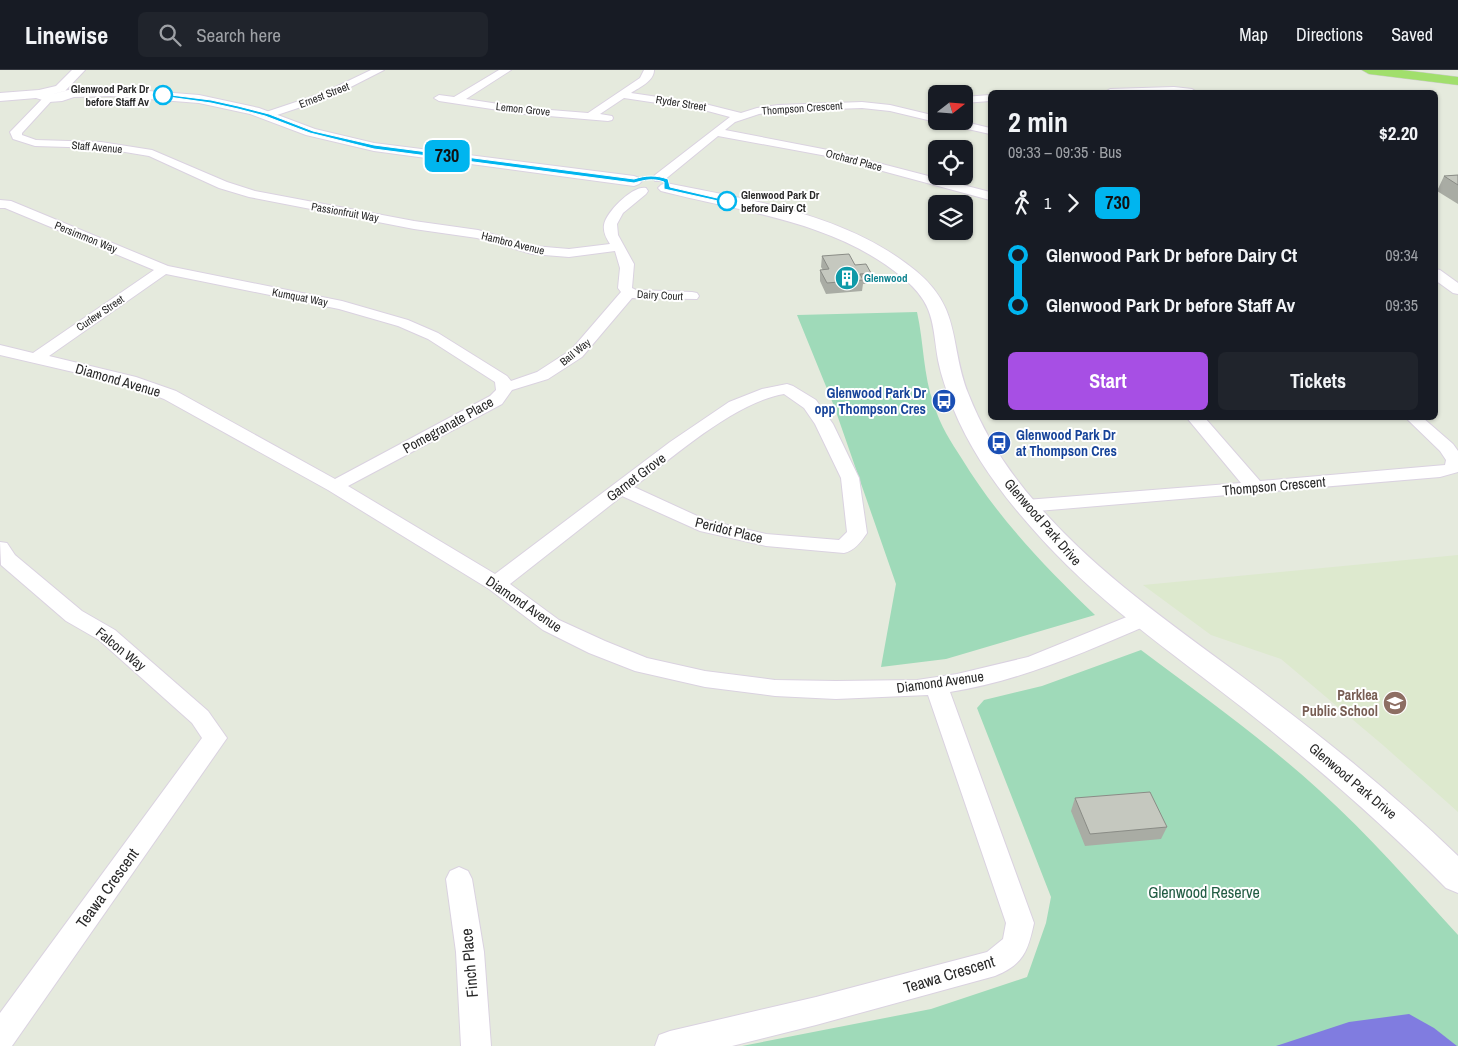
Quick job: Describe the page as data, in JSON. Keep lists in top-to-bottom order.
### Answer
{
  "streets": {
    "street": [
      "Ernest Street",
      "Ryder Street",
      "Thompson Crescent",
      "Lemon Grove",
      "Staff Avenue",
      "Orchard Place",
      "Passionfruit Way",
      "Persimmon Way",
      "Hambro Avenue",
      "Dairy Court",
      "Kumquat Way",
      "Curlew Street",
      "Bail Way",
      "Diamond Avenue",
      "Pomegranate Place",
      "Garnet Grove",
      "Glenwood Park Drive",
      "Peridot Place",
      "Falcon Way",
      "Teawa Crescent",
      "Finch Place"
    ]
  },
  "crossings": [
    ["Ryder Street", "Thompson Crescent"],
    ["Thompson Crescent", "Orchard Place"],
    ["Thompson Crescent", "Glenwood Park Drive"],
    ["Staff Avenue", "Passionfruit Way"],
    ["Passionfruit Way", "Hambro Avenue"],
    ["Persimmon Way", "Kumquat Way"],
    ["Persimmon Way", "Curlew Street"],
    ["Hambro Avenue", "Dairy Court"],
    ["Dairy Court", "Bail Way"],
    ["Dairy Court", "Glenwood Park Drive"],
    ["Kumquat Way", "Curlew Street"],
    ["Kumquat Way", "Pomegranate Place"],
    ["Curlew Street", "Diamond Avenue"],
    ["Bail Way", "Pomegranate Place"],
    ["Diamond Avenue", "Pomegranate Place"],
    ["Diamond Avenue", "Garnet Grove"],
    ["Diamond Avenue", "Glenwood Park Drive"],
    ["Diamond Avenue", "Teawa Crescent"],
    ["Garnet Grove", "Peridot Place"],
    ["Falcon Way", "Teawa Crescent"]
  ],
  "parks": ["Glenwood Reserve"],
  "places": {
    "other": ["Glenwood Park Dr before Staff Av", "Glenwood Park Dr before Dairy Ct"],
    "building": ["Glenwood"],
    "bus stop": ["Glenwood Park Dr opp Thompson Cres", "Glenwood Park Dr at Thompson Cres"],
    "school or university": ["Parklea Public School"]
  },
  "lines": ["bus line 730"],
  "north": "right",
  "page": {
    "header": "Linewise",
    "search": "Search here",
    "nav": ["Map", "Directions", "Saved"],
    "on_map": "730",
    "heading": ["2 min", "09:33 – 09:35 · Bus", "$2.20"],
    "legs": ["1", "730"],
    "list": [
      {
        "name": "Glenwood Park Dr before Dairy Ct",
        "value": "09:34"
      },
      {
        "name": "Glenwood Park Dr before Staff Av",
        "value": "09:35"
      }
    ],
    "buttons": ["Start", "Tickets"]
  }
}
